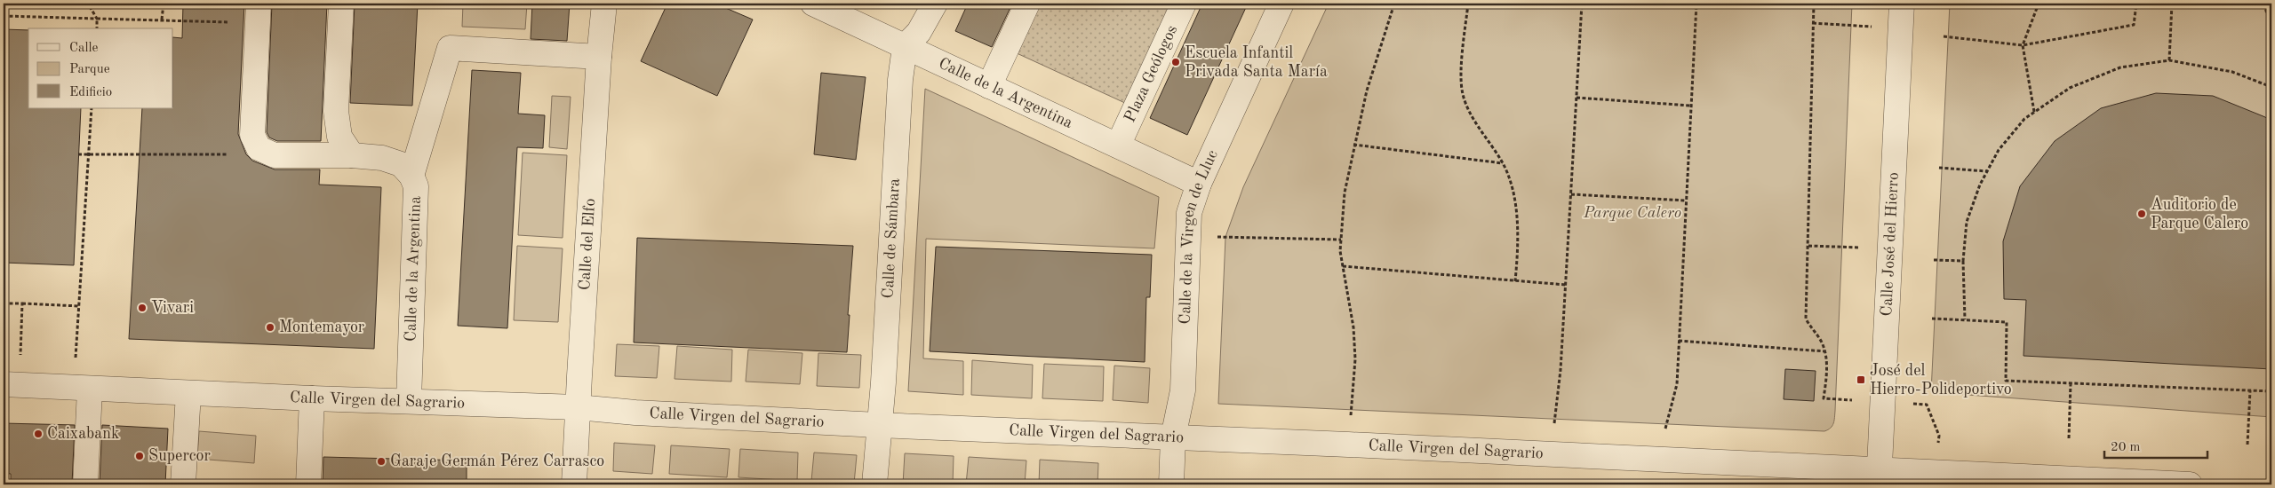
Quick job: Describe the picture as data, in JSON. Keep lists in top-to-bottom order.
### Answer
{
  "streets": {
    "street": [
      "Plaza Geólogos",
      "Calle de la Argentina",
      "Calle de la Virgen de Lluc",
      "Calle de Sámbara",
      "Calle del Elfo",
      "Calle José del Hierro",
      "Calle Virgen del Sagrario"
    ]
  },
  "crossings": [
    ["Plaza Geólogos", "Calle de la Argentina"],
    ["Calle de la Argentina", "Calle de la Virgen de Lluc"],
    ["Calle de la Argentina", "Calle de Sámbara"],
    ["Calle de la Argentina", "Calle Virgen del Sagrario"],
    ["Calle de la Virgen de Lluc", "Calle Virgen del Sagrario"],
    ["Calle de Sámbara", "Calle Virgen del Sagrario"],
    ["Calle del Elfo", "Calle Virgen del Sagrario"],
    ["Calle José del Hierro", "Calle Virgen del Sagrario"]
  ],
  "parks": ["Parque Calero"],
  "places": {
    "other": [
      "Escuela Infantil Privada Santa María",
      "Auditorio de Parque Calero",
      "Vivari",
      "Montemayor",
      "Caixabank",
      "Supercor",
      "Garaje Germán Pérez Carrasco"
    ],
    "transit": ["José del Hierro-Polideportivo"]
  },
  "legend": ["Calle", "Parque", "Edificio"],
  "scale_bar": "20 m"
}
